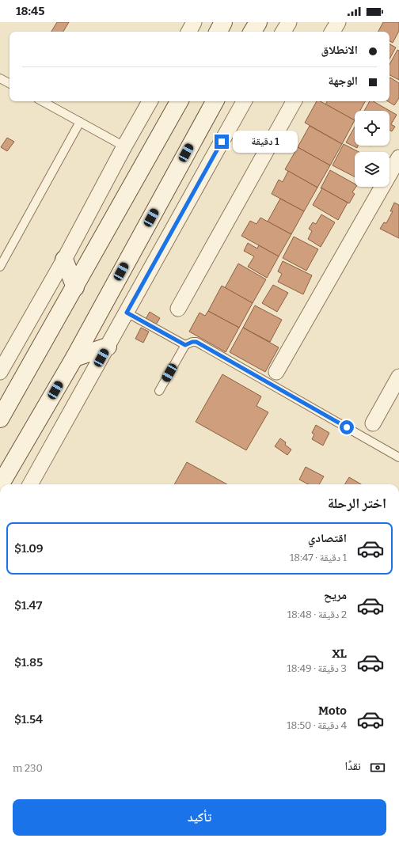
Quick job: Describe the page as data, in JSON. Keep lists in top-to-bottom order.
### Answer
{
  "page": {
    "status": "18:45",
    "banner": ["الانطلاق", "الوجهة"],
    "bubble": "1 دقيقة",
    "heading": "اختر الرحلة",
    "list": [
      {
        "name": "اقتصادي",
        "note": "1 دقيقة · 18:47",
        "value": "$1.09"
      },
      {
        "name": "مريح",
        "note": "2 دقيقة · 18:48",
        "value": "$1.47"
      },
      {
        "name": "XL",
        "note": "3 دقيقة · 18:49",
        "value": "$1.85"
      },
      {
        "name": "Moto",
        "note": "4 دقيقة · 18:50",
        "value": "$1.54"
      }
    ],
    "pay": ["نقدًا", "230 m"],
    "buttons": "تأكيد"
  }
}
